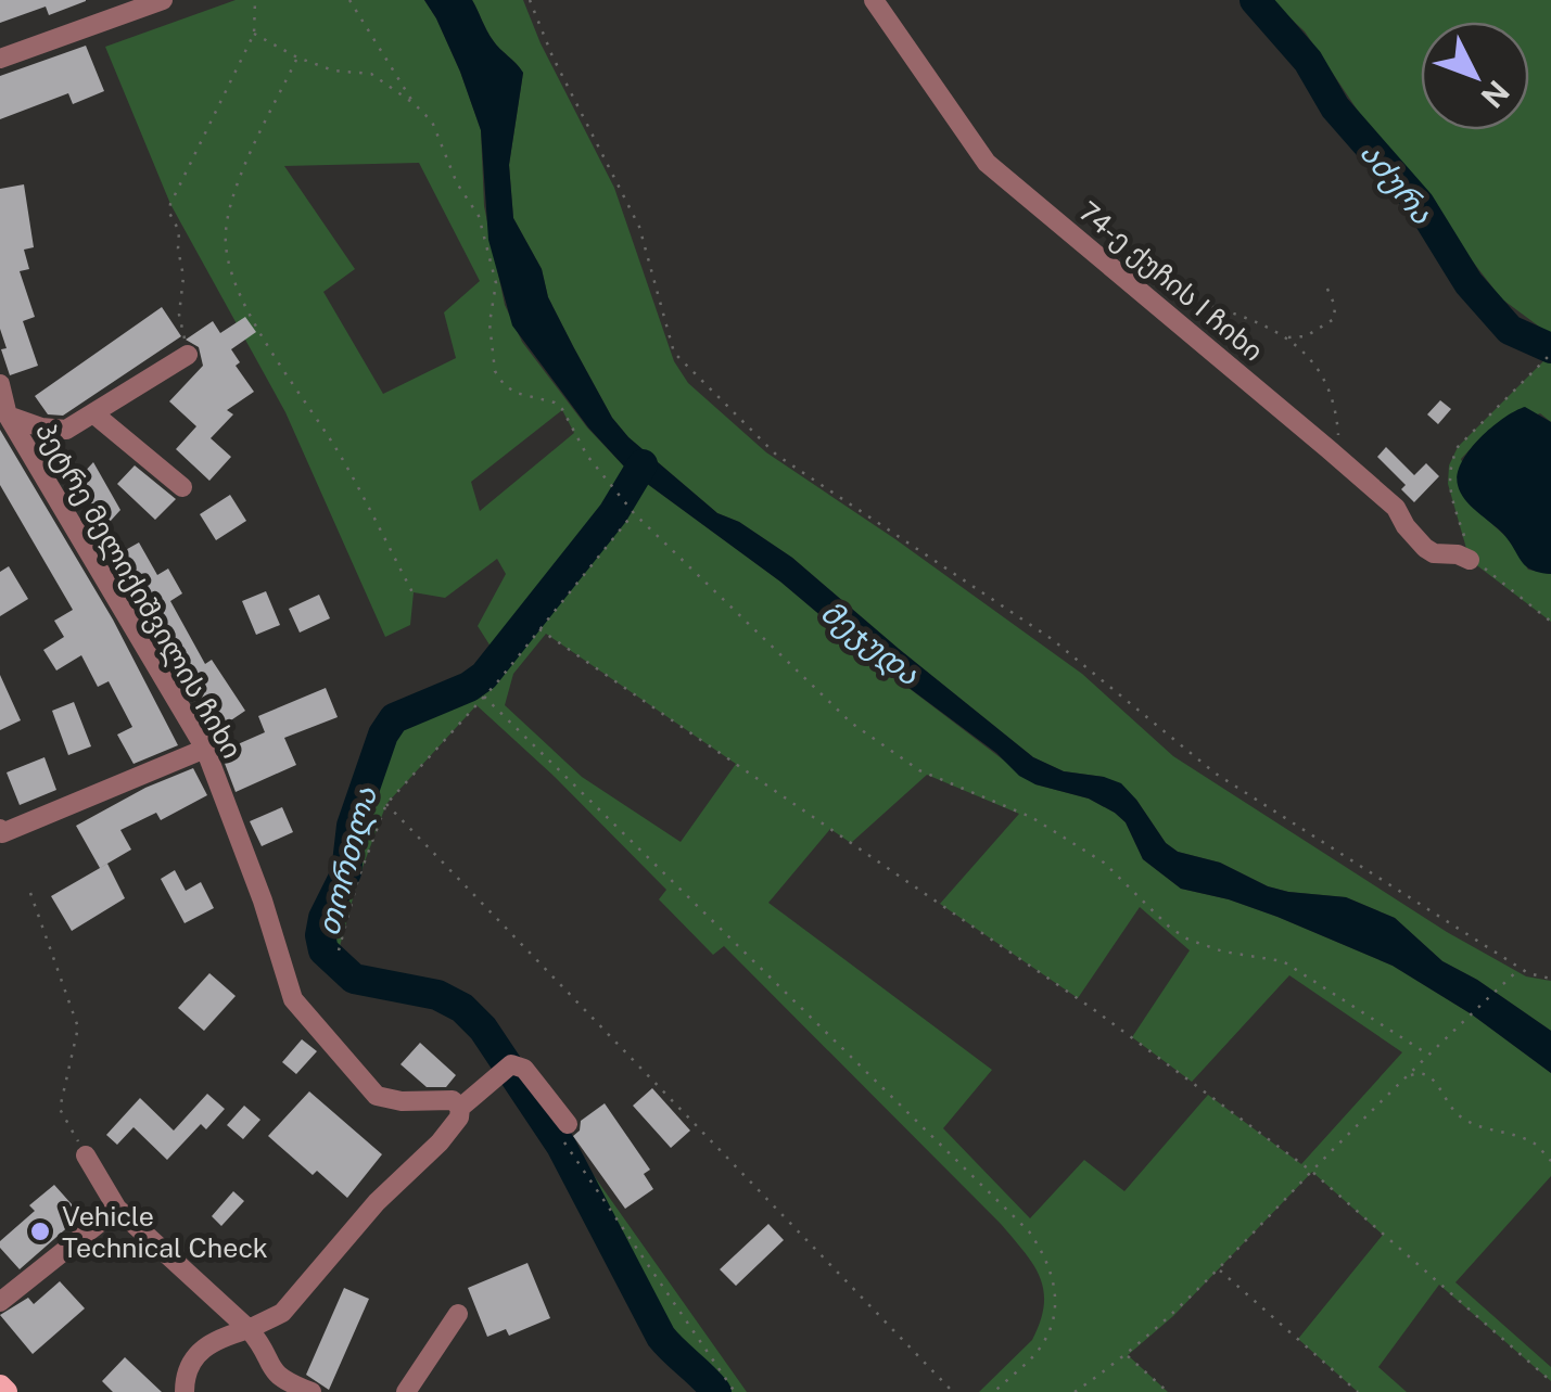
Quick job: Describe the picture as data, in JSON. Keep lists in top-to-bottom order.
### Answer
{
  "streets": {
    "street": ["74-ე ქუჩის I ჩიხი", "პეტრე მელიქიშვილის ჩიხი"]
  },
  "water": ["აძურა", "მეჯუდა", "თორთლა"],
  "places": ["Vehicle Technical Check"],
  "north": "bottom right"
}
